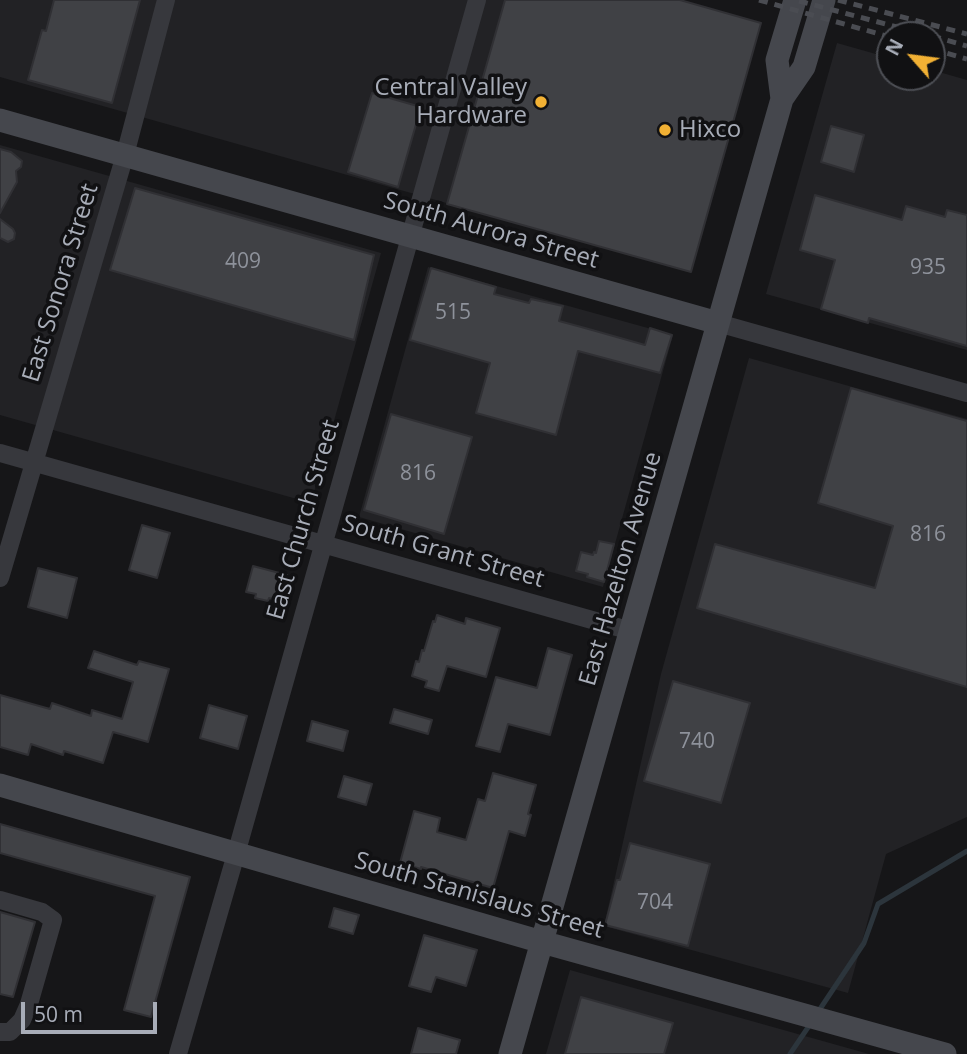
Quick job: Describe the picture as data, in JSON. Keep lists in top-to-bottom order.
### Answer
{
  "streets": {
    "street": [
      "South Aurora Street",
      "East Sonora Street",
      "East Church Street",
      "South Grant Street",
      "East Hazelton Avenue",
      "South Stanislaus Street"
    ]
  },
  "crossings": [
    ["South Aurora Street", "East Sonora Street"],
    ["South Aurora Street", "East Church Street"],
    ["South Aurora Street", "East Hazelton Avenue"],
    ["East Sonora Street", "South Grant Street"],
    ["East Church Street", "South Grant Street"],
    ["East Church Street", "South Stanislaus Street"],
    ["South Grant Street", "East Hazelton Avenue"],
    ["East Hazelton Avenue", "South Stanislaus Street"]
  ],
  "places": ["Central Valley Hardware", "Hixco"],
  "house_numbers": [
    "409",
    "935",
    "515",
    "816",
    "816",
    "740",
    "704"
  ],
  "scale_bar": "50 m",
  "north": "top left"
}
